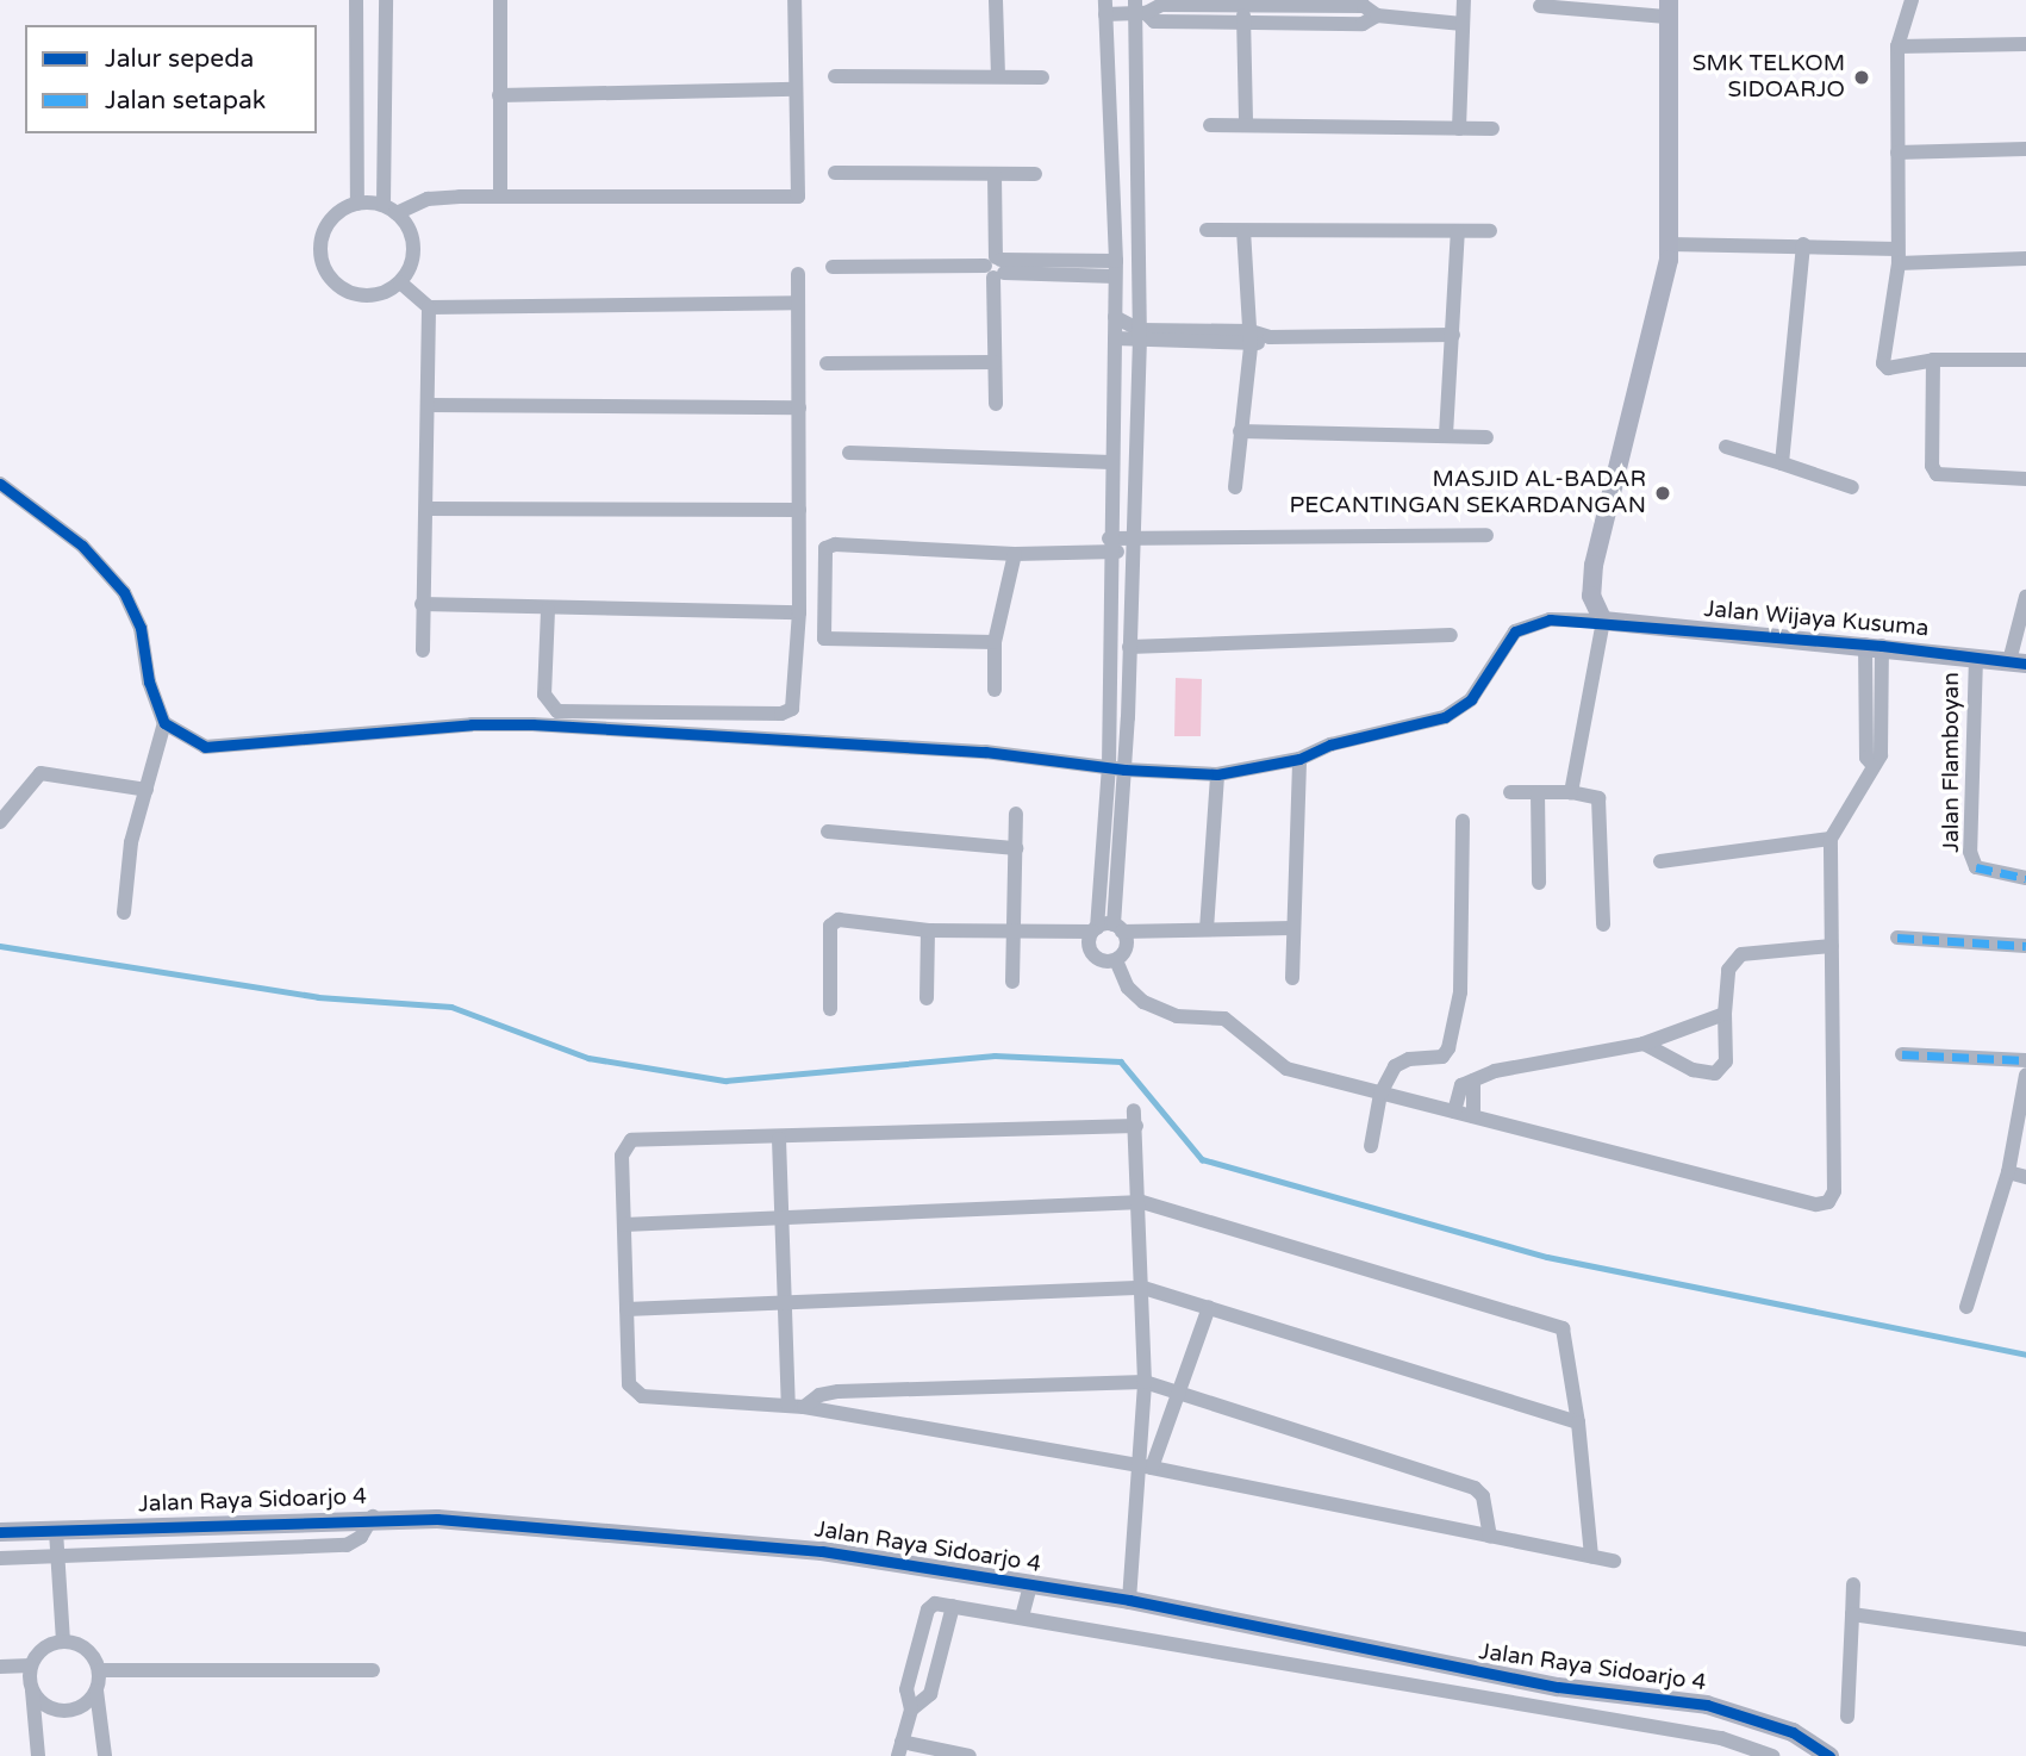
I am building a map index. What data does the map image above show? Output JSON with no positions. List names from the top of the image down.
{
  "streets": {
    "street": ["Jalan Wijaya Kusuma", "Jalan Flamboyan", "Jalan Raya Sidoarjo 4"]
  },
  "crossings": [
    ["Jalan Wijaya Kusuma", "Jalan Flamboyan"]
  ],
  "places": ["SMK TELKOM SIDOARJO", "MASJID AL-BADAR PECANTINGAN SEKARDANGAN"],
  "legend": ["Jalur sepeda", "Jalan setapak"]
}
